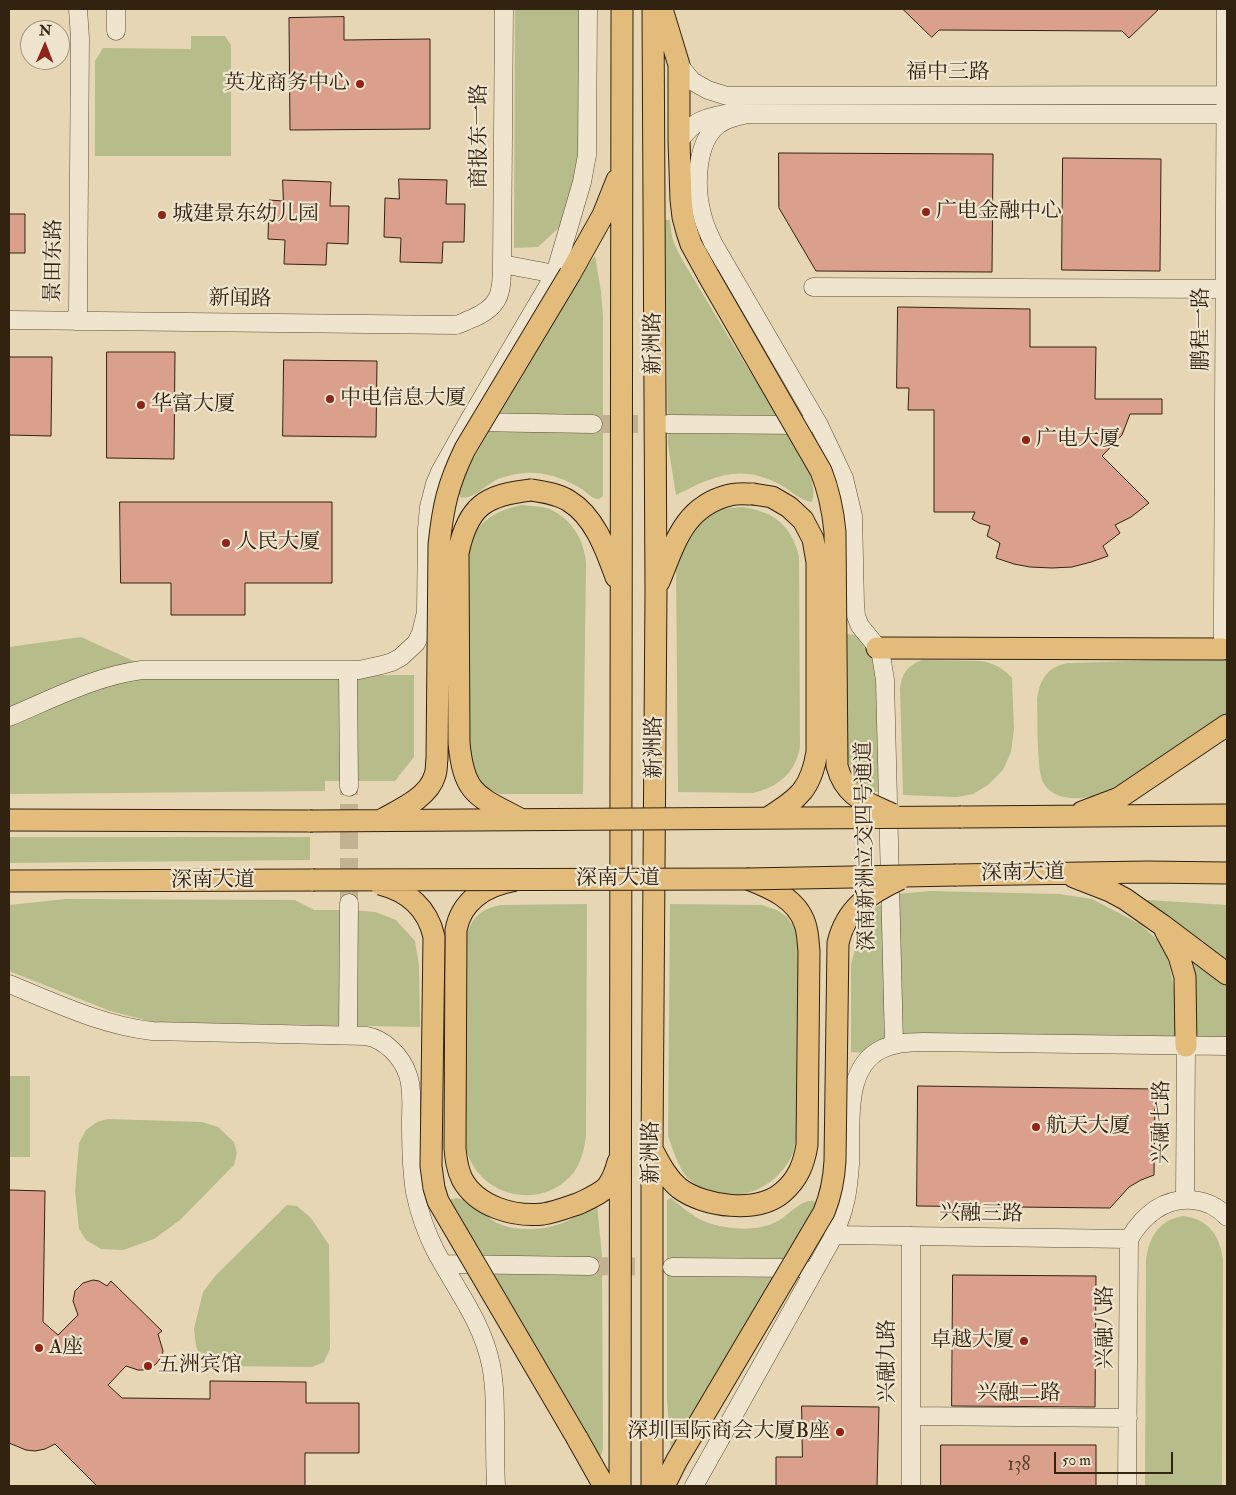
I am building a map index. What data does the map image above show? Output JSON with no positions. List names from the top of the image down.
{
  "streets": {
    "main road": ["新洲路", "深南大道"],
    "street": [
      "福中三路",
      "商报东一路",
      "景田东路",
      "新闻路",
      "鹏程一路",
      "深南新洲立交四号通道",
      "兴融七路",
      "兴融三路",
      "兴融八路",
      "兴融九路",
      "兴融二路"
    ]
  },
  "crossings": [
    ["福中三路", "鹏程一路"],
    ["商报东一路", "新闻路"],
    ["景田东路", "新闻路"],
    ["兴融三路", "兴融八路"],
    ["兴融三路", "兴融九路"],
    ["兴融八路", "兴融二路"],
    ["兴融九路", "兴融二路"]
  ],
  "places": [
    "英龙商务中心",
    "广电金融中心",
    "城建景东幼儿园",
    "中电信息大厦",
    "华富大厦",
    "广电大厦",
    "人民大厦",
    "航天大厦",
    "卓越大厦",
    "A座",
    "五洲宾馆",
    "深圳国际商会大厦B座"
  ],
  "house_numbers": ["138"],
  "scale_bar": "50 m",
  "north": "top"
}
